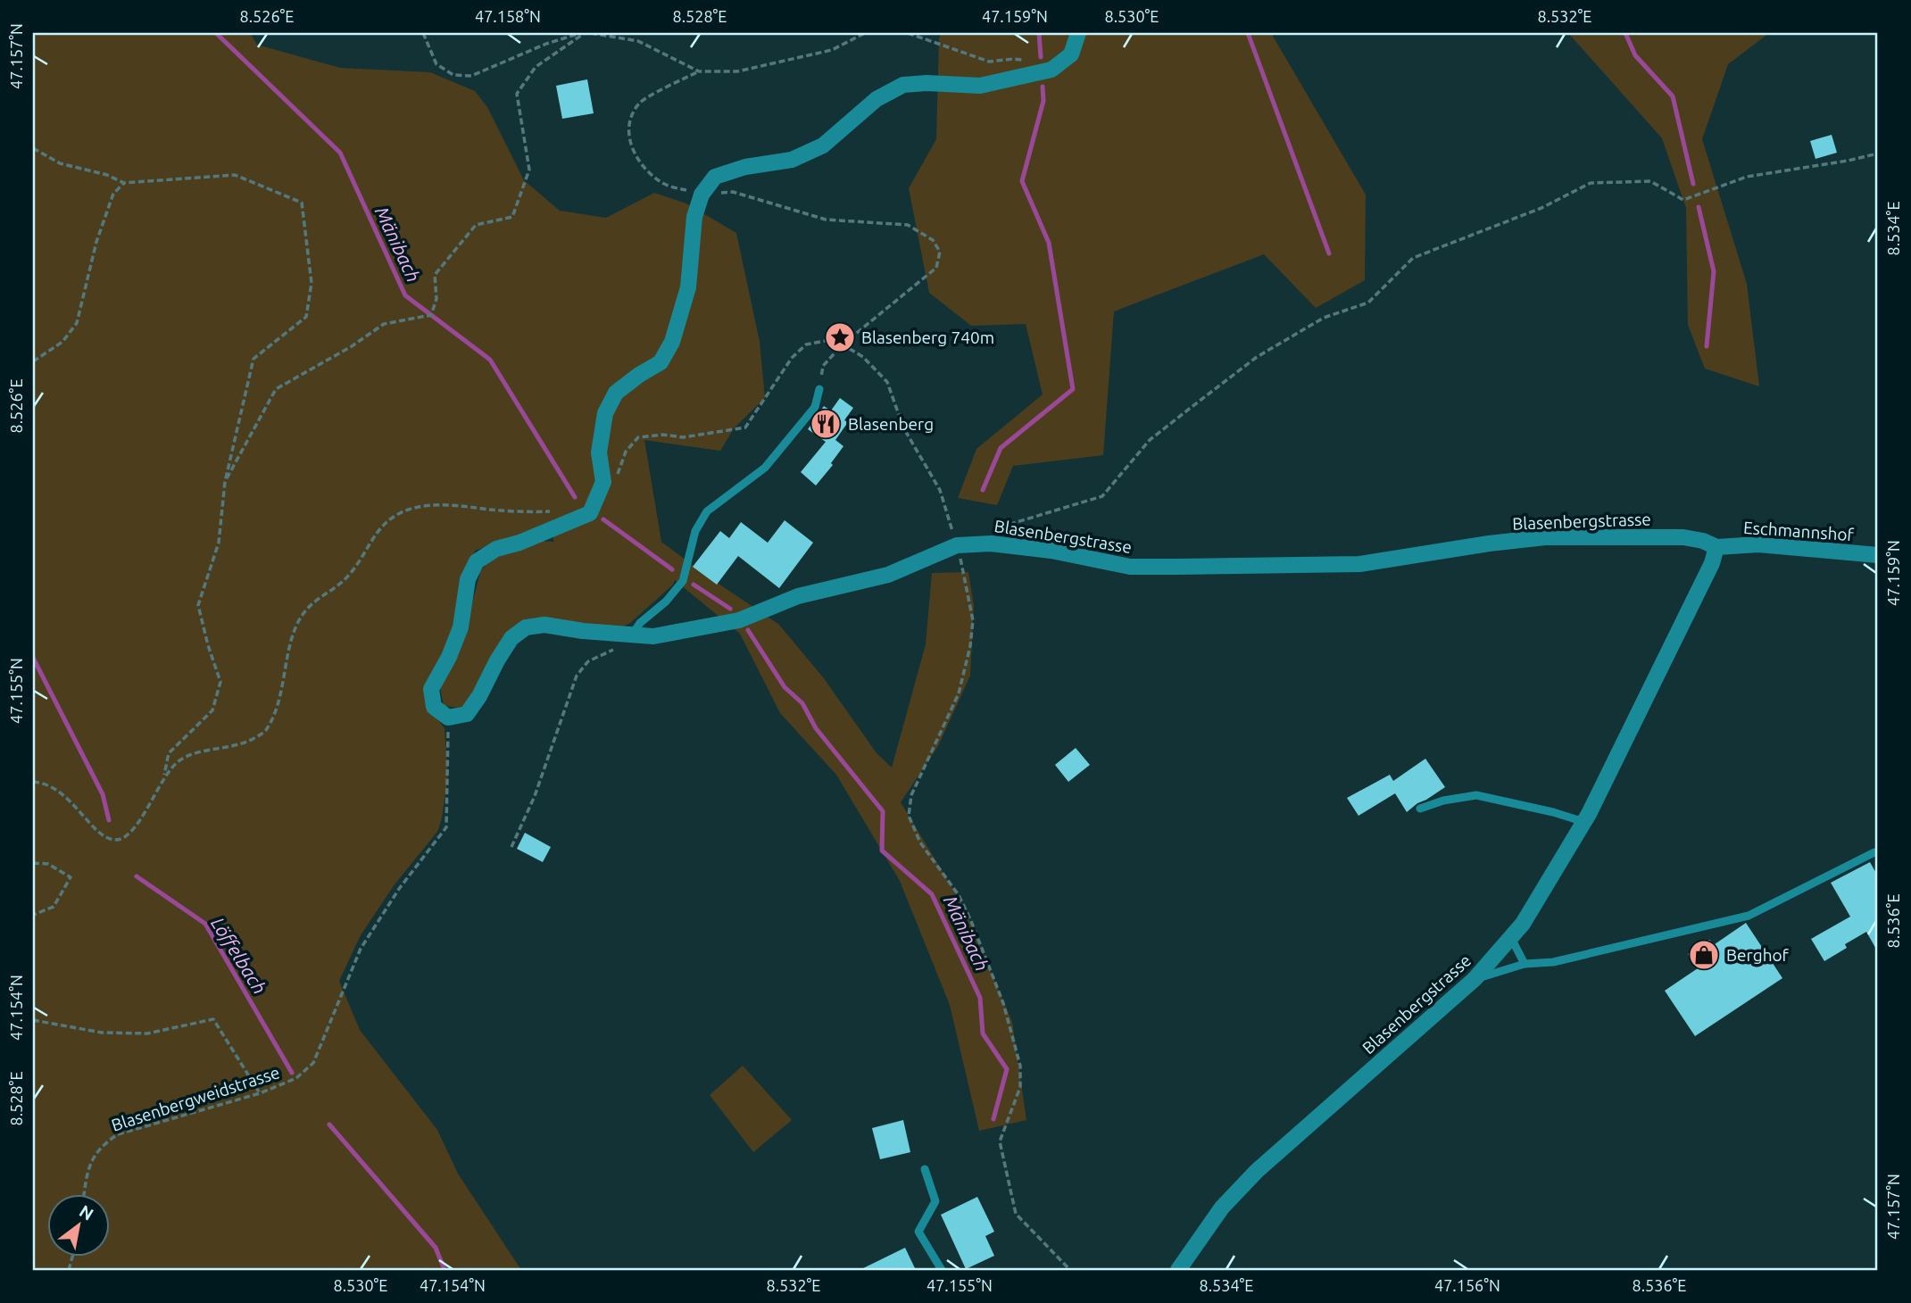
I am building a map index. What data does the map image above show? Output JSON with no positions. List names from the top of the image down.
{
  "streets": {
    "street": ["Blasenbergstrasse", "Eschmannshof"],
    "path": ["Blasenbergweidstrasse"]
  },
  "crossings": [
    ["Blasenbergstrasse", "Eschmannshof"],
    ["Blasenbergstrasse", "Blasenbergweidstrasse"]
  ],
  "water": ["Mänibach", "Löffelbach"],
  "places": {
    "place": ["Blasenberg 740m"],
    "restaurant": ["Blasenberg"],
    "shop": ["Berghof"]
  },
  "north": "top right",
  "coordinates": [
    "8.526°E",
    "47.158°N",
    "8.528°E",
    "47.159°N",
    "8.530°E",
    "8.532°E",
    "47.157°N",
    "8.534°E",
    "47.155°N",
    "8.536°E",
    "47.154°N",
    "47.156°N"
  ]
}
